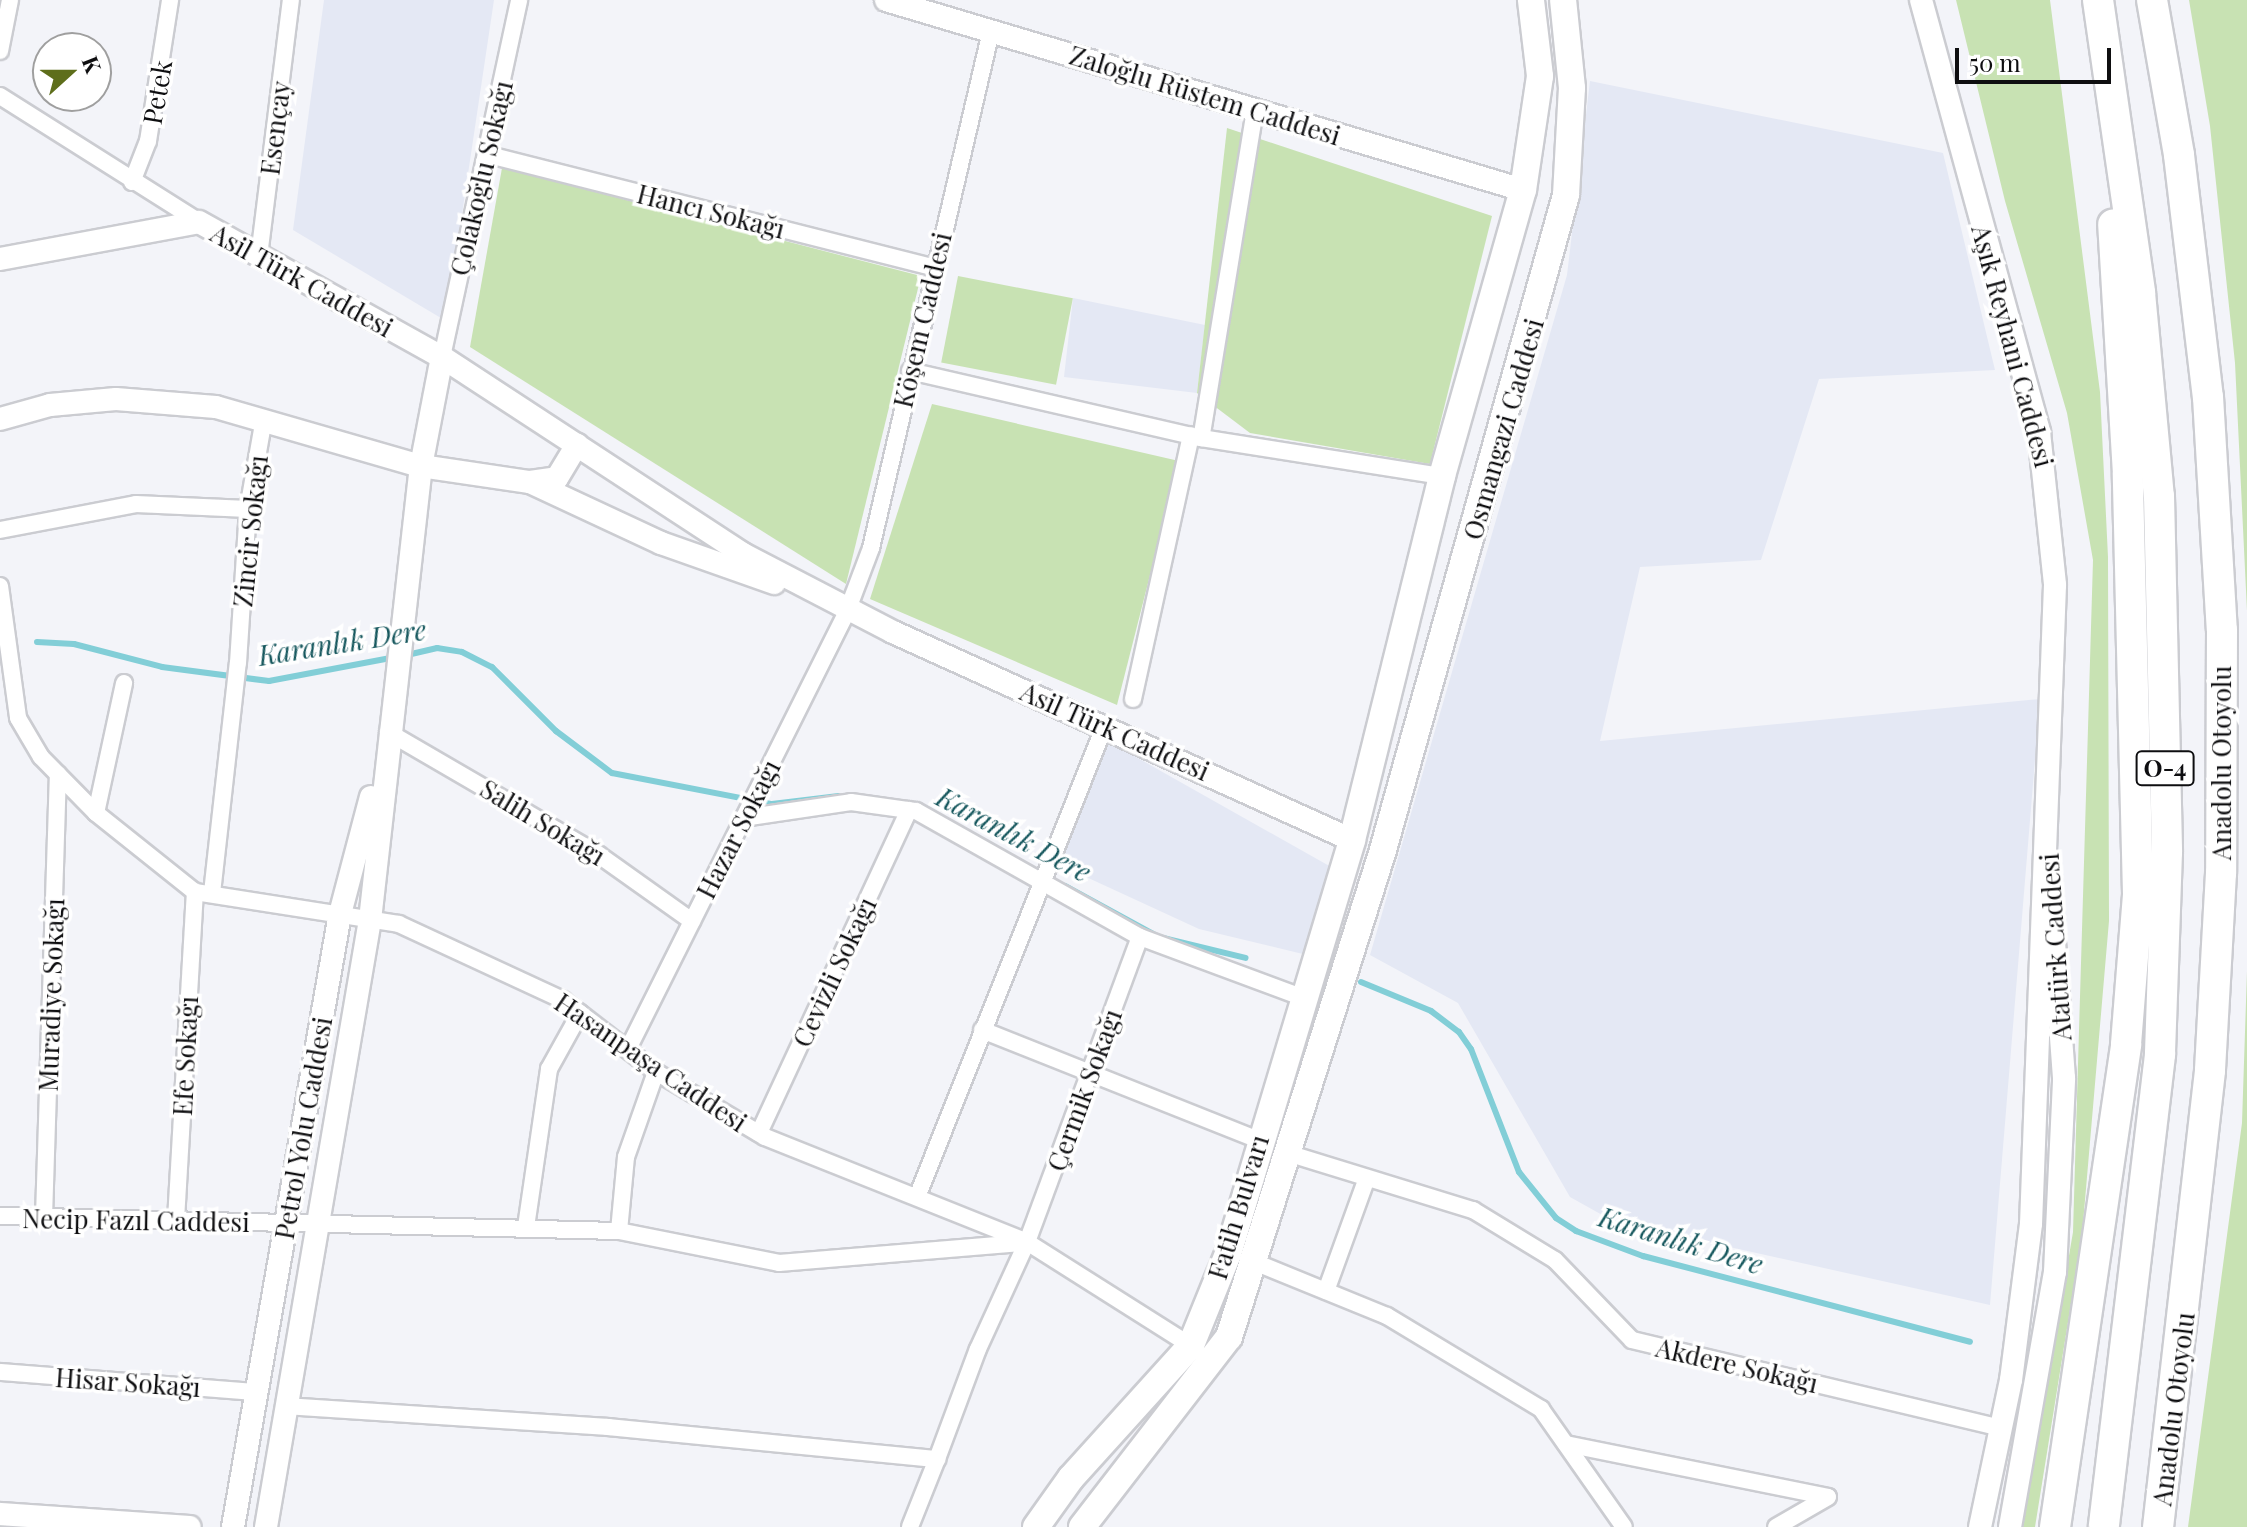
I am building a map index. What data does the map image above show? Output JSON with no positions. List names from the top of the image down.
{
  "streets": {
    "highway": ["Anadolu Otoyolu", "O-4"],
    "main road": [
      "Zaloğlu Rüstem Caddesi",
      "Asil Türk Caddesi",
      "Aşık Reyhani Caddesi",
      "Osmangazi Caddesi",
      "Atatürk Caddesi",
      "Petrol Yolu Caddesi",
      "Fatih Bulvarı"
    ],
    "street": [
      "Petek",
      "Esençay",
      "Çolakoğlu Sokağı",
      "Hancı Sokağı",
      "Köşem Caddesi",
      "Zincir Sokağı",
      "Salih Sokağı",
      "Hazar Sokağı",
      "Cevizli Sokağı",
      "Muradiye Sokağı",
      "Efe Sokağı",
      "Hasanpaşa Caddesi",
      "Çermik Sokağı",
      "Necip Fazıl Caddesi",
      "Akdere Sokağı",
      "Hisar Sokağı"
    ]
  },
  "crossings": [
    ["Zaloğlu Rüstem Caddesi", "Köşem Caddesi"],
    ["Zaloğlu Rüstem Caddesi", "Osmangazi Caddesi"],
    ["Esençay", "Asil Türk Caddesi"],
    ["Çolakoğlu Sokağı", "Hancı Sokağı"],
    ["Çolakoğlu Sokağı", "Asil Türk Caddesi"],
    ["Çolakoğlu Sokağı", "Petrol Yolu Caddesi"],
    ["Hancı Sokağı", "Köşem Caddesi"],
    ["Asil Türk Caddesi", "Köşem Caddesi"],
    ["Asil Türk Caddesi", "Osmangazi Caddesi"],
    ["Asil Türk Caddesi", "Zincir Sokağı"],
    ["Asil Türk Caddesi", "Hazar Sokağı"],
    ["Asil Türk Caddesi", "Petrol Yolu Caddesi"],
    ["Asil Türk Caddesi", "Fatih Bulvarı"],
    ["Köşem Caddesi", "Hazar Sokağı"],
    ["Aşık Reyhani Caddesi", "Atatürk Caddesi"],
    ["Osmangazi Caddesi", "Fatih Bulvarı"],
    ["Zincir Sokağı", "Efe Sokağı"],
    ["Salih Sokağı", "Hazar Sokağı"],
    ["Salih Sokağı", "Petrol Yolu Caddesi"],
    ["Hazar Sokağı", "Hasanpaşa Caddesi"],
    ["Atatürk Caddesi", "Akdere Sokağı"],
    ["Cevizli Sokağı", "Hasanpaşa Caddesi"],
    ["Muradiye Sokağı", "Necip Fazıl Caddesi"],
    ["Efe Sokağı", "Hasanpaşa Caddesi"],
    ["Efe Sokağı", "Necip Fazıl Caddesi"],
    ["Hasanpaşa Caddesi", "Çermik Sokağı"],
    ["Hasanpaşa Caddesi", "Petrol Yolu Caddesi"],
    ["Hasanpaşa Caddesi", "Fatih Bulvarı"],
    ["Hasanpaşa Caddesi", "Necip Fazıl Caddesi"],
    ["Çermik Sokağı", "Necip Fazıl Caddesi"],
    ["Petrol Yolu Caddesi", "Necip Fazıl Caddesi"],
    ["Petrol Yolu Caddesi", "Hisar Sokağı"],
    ["Fatih Bulvarı", "Akdere Sokağı"]
  ],
  "water": ["Karanlık Dere"],
  "scale_bar": "50 m",
  "north": "right"
}
